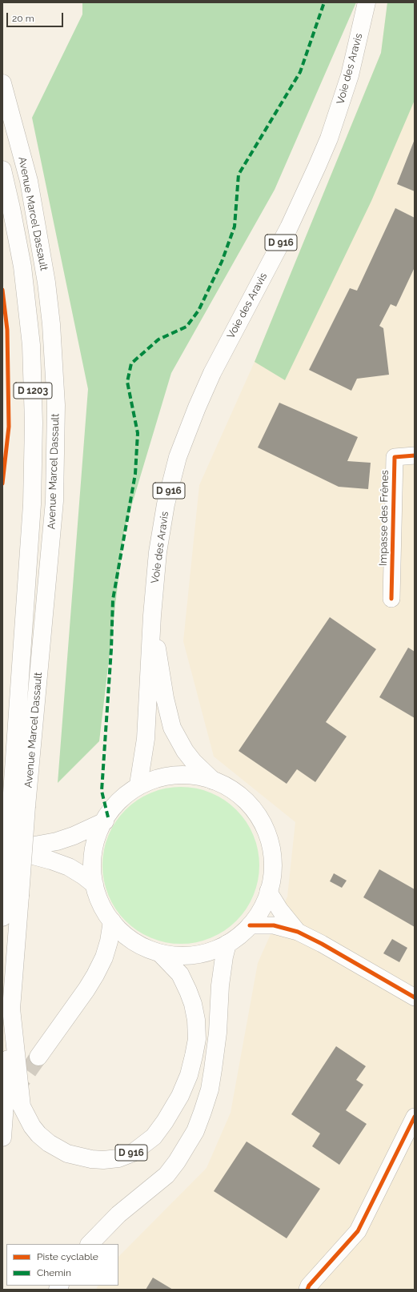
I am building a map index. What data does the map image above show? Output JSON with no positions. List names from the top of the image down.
{
  "streets": {
    "main road": [
      "Voie des Aravis",
      "Avenue Marcel Dassault",
      "D 916",
      "D 1203"
    ],
    "street": ["Impasse des Frênes"]
  },
  "crossings": [
    ["Voie des Aravis", "D 916"],
    ["Avenue Marcel Dassault", "D 1203"],
    ["D 916", "D 1203"]
  ],
  "legend": ["Piste cyclable", "Chemin"],
  "scale_bar": "20 m"
}
